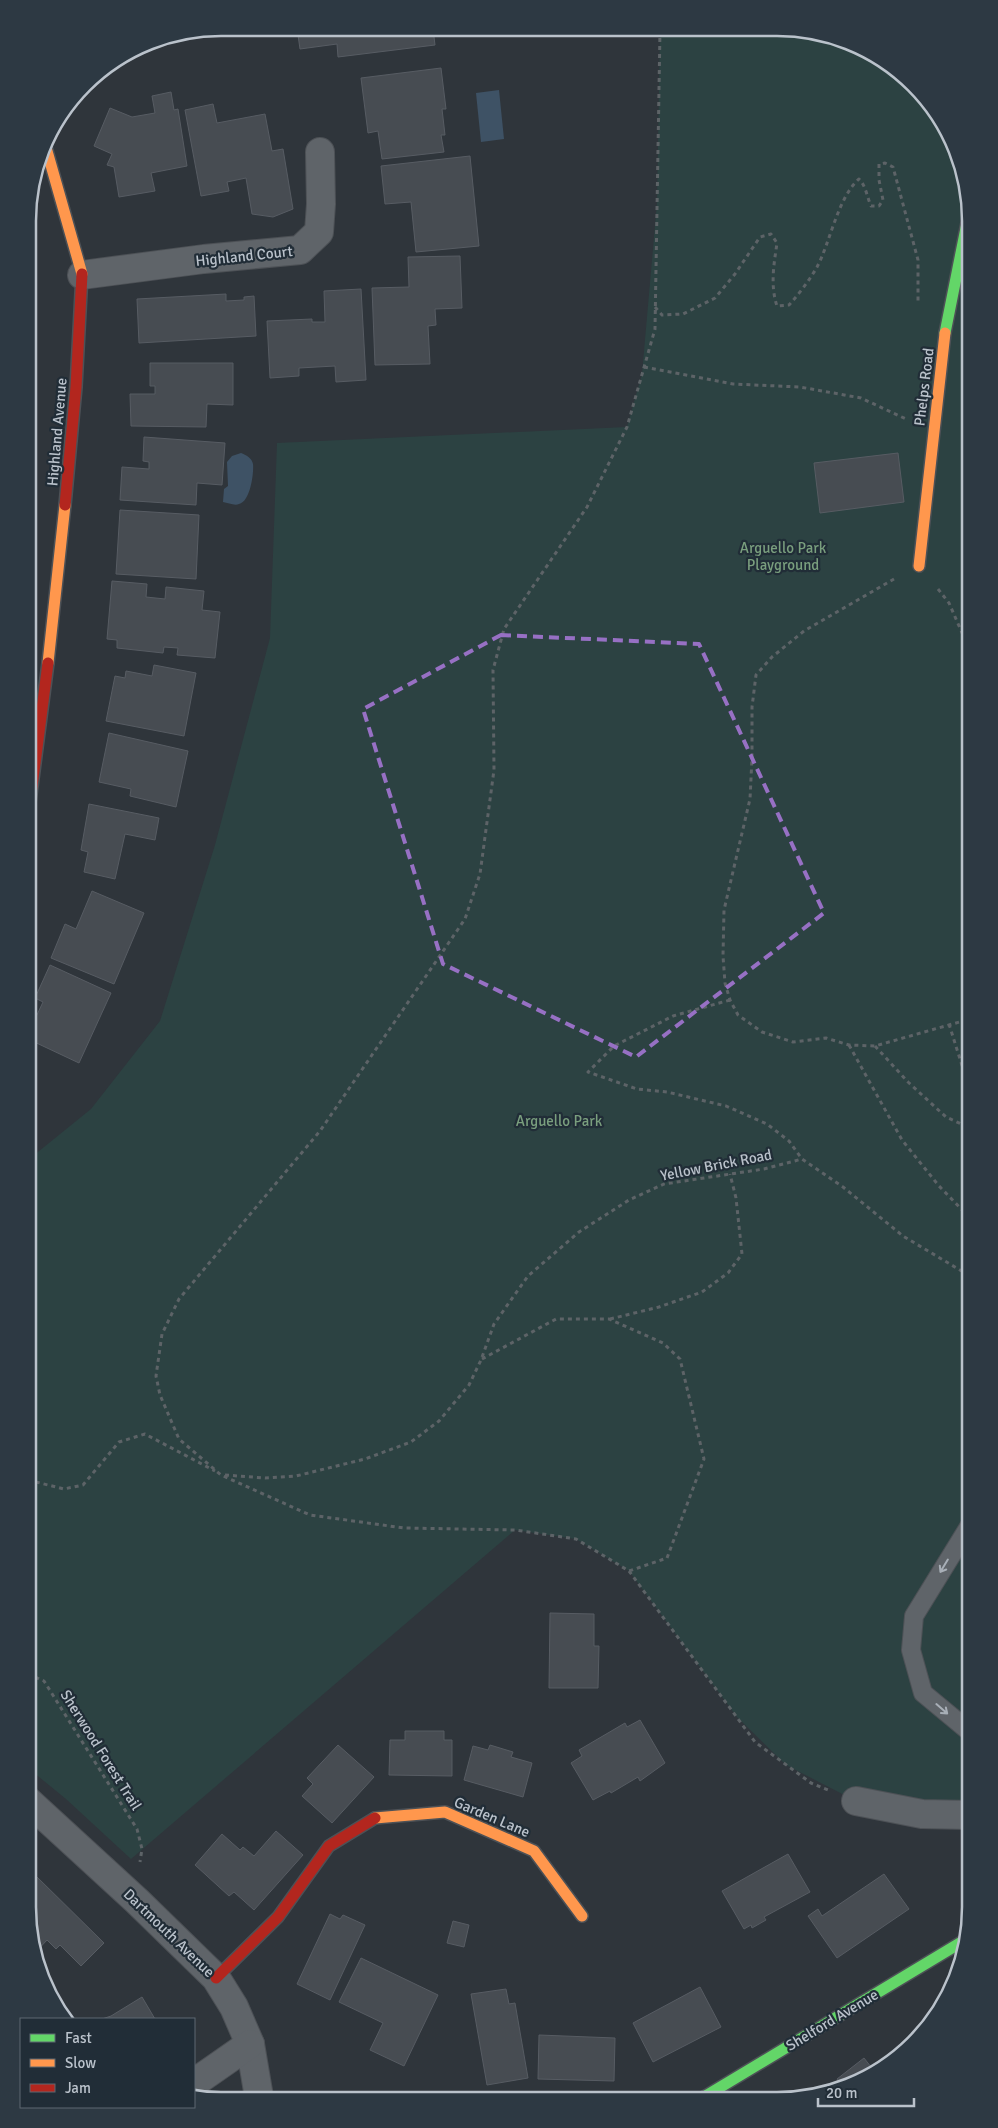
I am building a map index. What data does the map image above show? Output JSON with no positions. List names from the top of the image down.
{
  "streets": {
    "street": [
      "Highland Court",
      "Phelps Road",
      "Highland Avenue",
      "Garden Lane",
      "Dartmouth Avenue",
      "Shelford Avenue"
    ],
    "path": ["Yellow Brick Road", "Sherwood Forest Trail"]
  },
  "crossings": [
    ["Highland Court", "Highland Avenue"],
    ["Garden Lane", "Dartmouth Avenue"]
  ],
  "parks": ["Arguello Park Playground", "Arguello Park"],
  "legend": ["Fast", "Slow", "Jam"],
  "scale_bar": "20 m"
}
